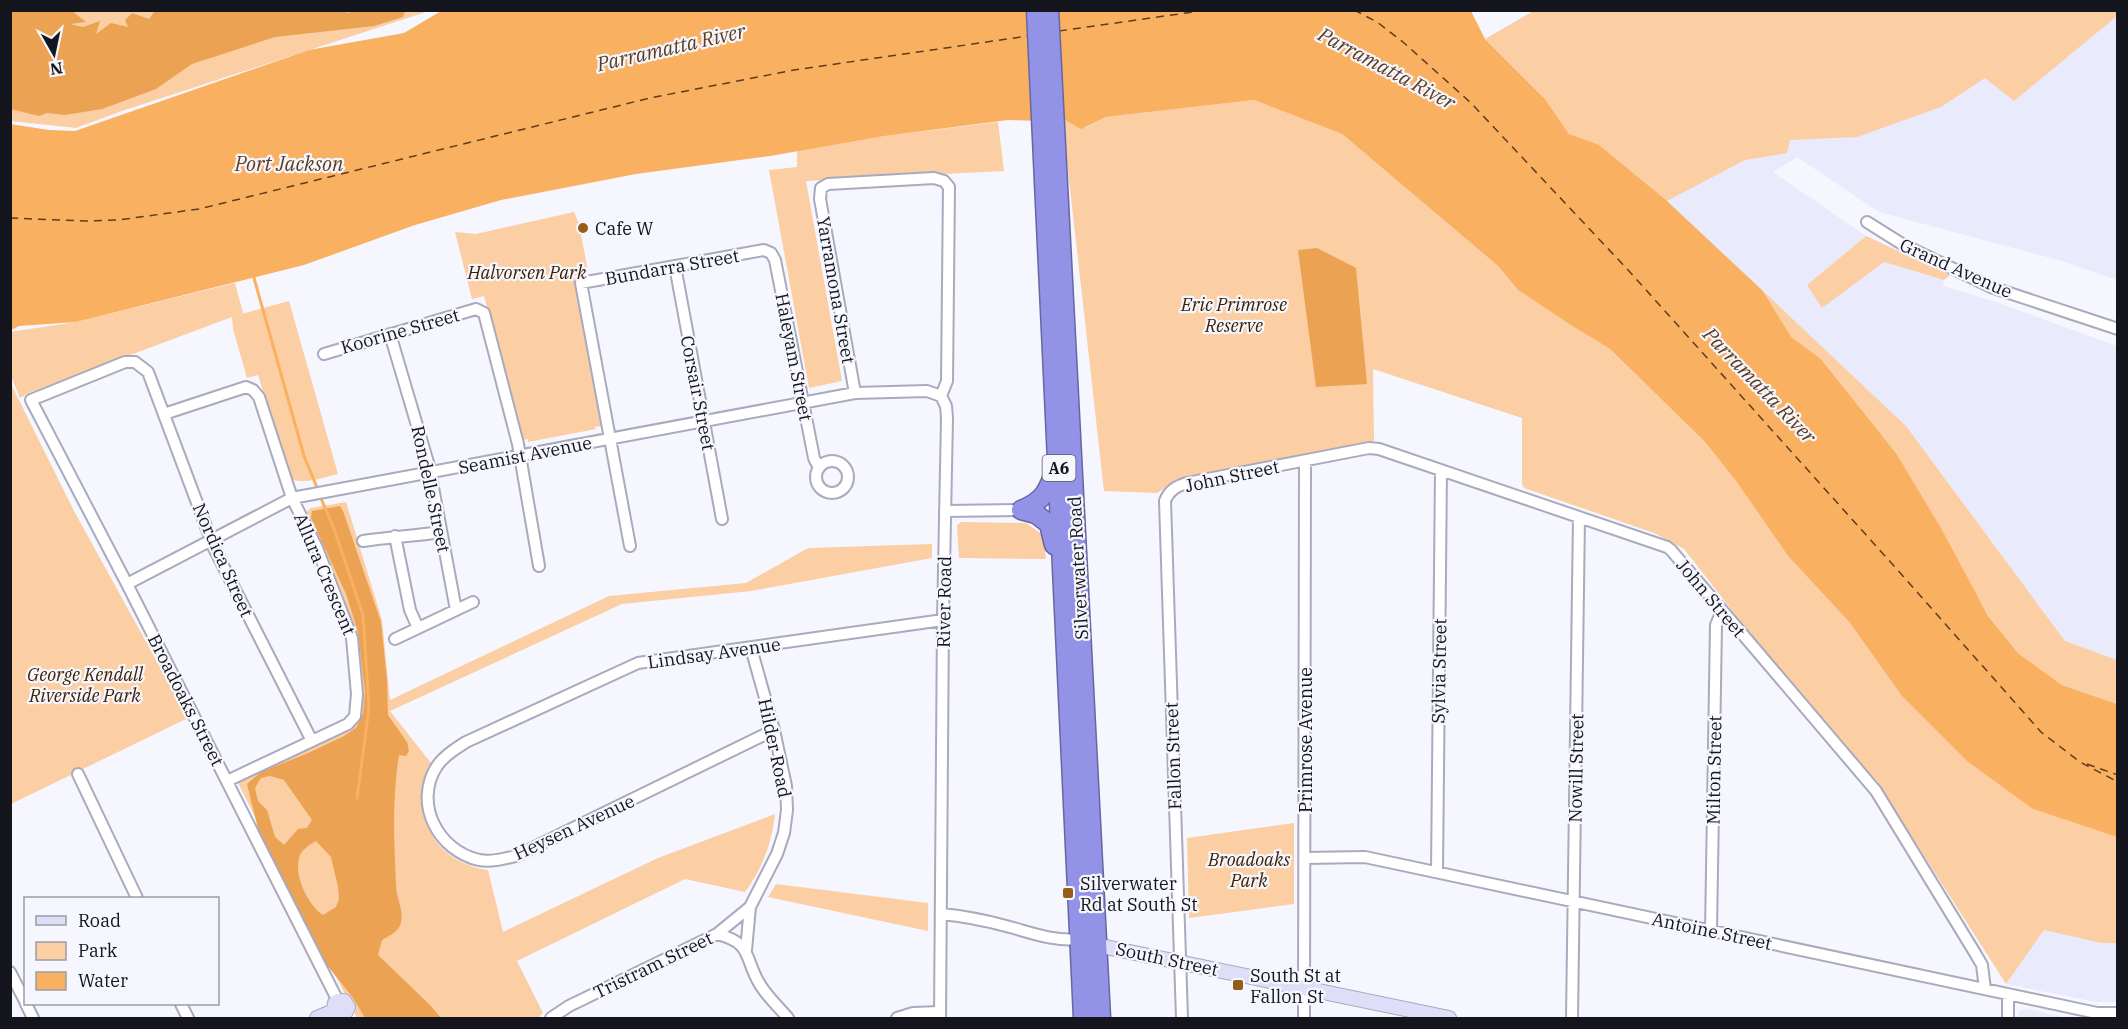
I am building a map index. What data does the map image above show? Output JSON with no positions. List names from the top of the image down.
{
  "streets": {
    "highway": ["A6", "Silverwater Road"],
    "street": [
      "Bundarra Street",
      "Grand Avenue",
      "Yarramona Street",
      "Koorine Street",
      "Haleyam Street",
      "Corsair Street",
      "Seamist Avenue",
      "John Street",
      "Rondelle Street",
      "Nordica Street",
      "Allura Crescent",
      "River Road",
      "Lindsay Avenue",
      "Sylvia Street",
      "Broadoaks Street",
      "Primrose Avenue",
      "Hilder Road",
      "Fallon Street",
      "Nowill Street",
      "Milton Street",
      "Heysen Avenue",
      "Antoine Street",
      "South Street",
      "Tristram Street"
    ]
  },
  "crossings": [
    ["Bundarra Street", "Haleyam Street"],
    ["Bundarra Street", "Corsair Street"],
    ["Bundarra Street", "Seamist Avenue"],
    ["Yarramona Street", "Seamist Avenue"],
    ["Yarramona Street", "River Road"],
    ["Koorine Street", "Seamist Avenue"],
    ["Koorine Street", "Rondelle Street"],
    ["Haleyam Street", "Seamist Avenue"],
    ["Corsair Street", "Seamist Avenue"],
    ["Seamist Avenue", "Rondelle Street"],
    ["Seamist Avenue", "Nordica Street"],
    ["Seamist Avenue", "Allura Crescent"],
    ["Seamist Avenue", "River Road"],
    ["Seamist Avenue", "Broadoaks Street"],
    ["John Street", "Sylvia Street"],
    ["John Street", "Primrose Avenue"],
    ["John Street", "Fallon Street"],
    ["John Street", "Nowill Street"],
    ["John Street", "Milton Street"],
    ["John Street", "Antoine Street"],
    ["Nordica Street", "Allura Crescent"],
    ["Nordica Street", "Broadoaks Street"],
    ["Silverwater Road", "South Street"],
    ["Allura Crescent", "Broadoaks Street"],
    ["River Road", "Lindsay Avenue"],
    ["River Road", "South Street"],
    ["Lindsay Avenue", "Hilder Road"],
    ["Lindsay Avenue", "Heysen Avenue"],
    ["Sylvia Street", "Antoine Street"],
    ["Primrose Avenue", "Antoine Street"],
    ["Primrose Avenue", "South Street"],
    ["Hilder Road", "Heysen Avenue"],
    ["Hilder Road", "Tristram Street"],
    ["Fallon Street", "South Street"],
    ["Nowill Street", "Antoine Street"],
    ["Milton Street", "Antoine Street"]
  ],
  "water": ["Parramatta River", "Port Jackson"],
  "parks": [
    "Halvorsen Park",
    "Eric Primrose Reserve",
    "George Kendall Riverside Park",
    "Broadoaks Park"
  ],
  "places": {
    "other": ["Cafe W"],
    "transit": ["Silverwater Rd at South St", "South St at Fallon St"]
  },
  "legend": ["Road", "Park", "Water"],
  "north": "bottom"
}
